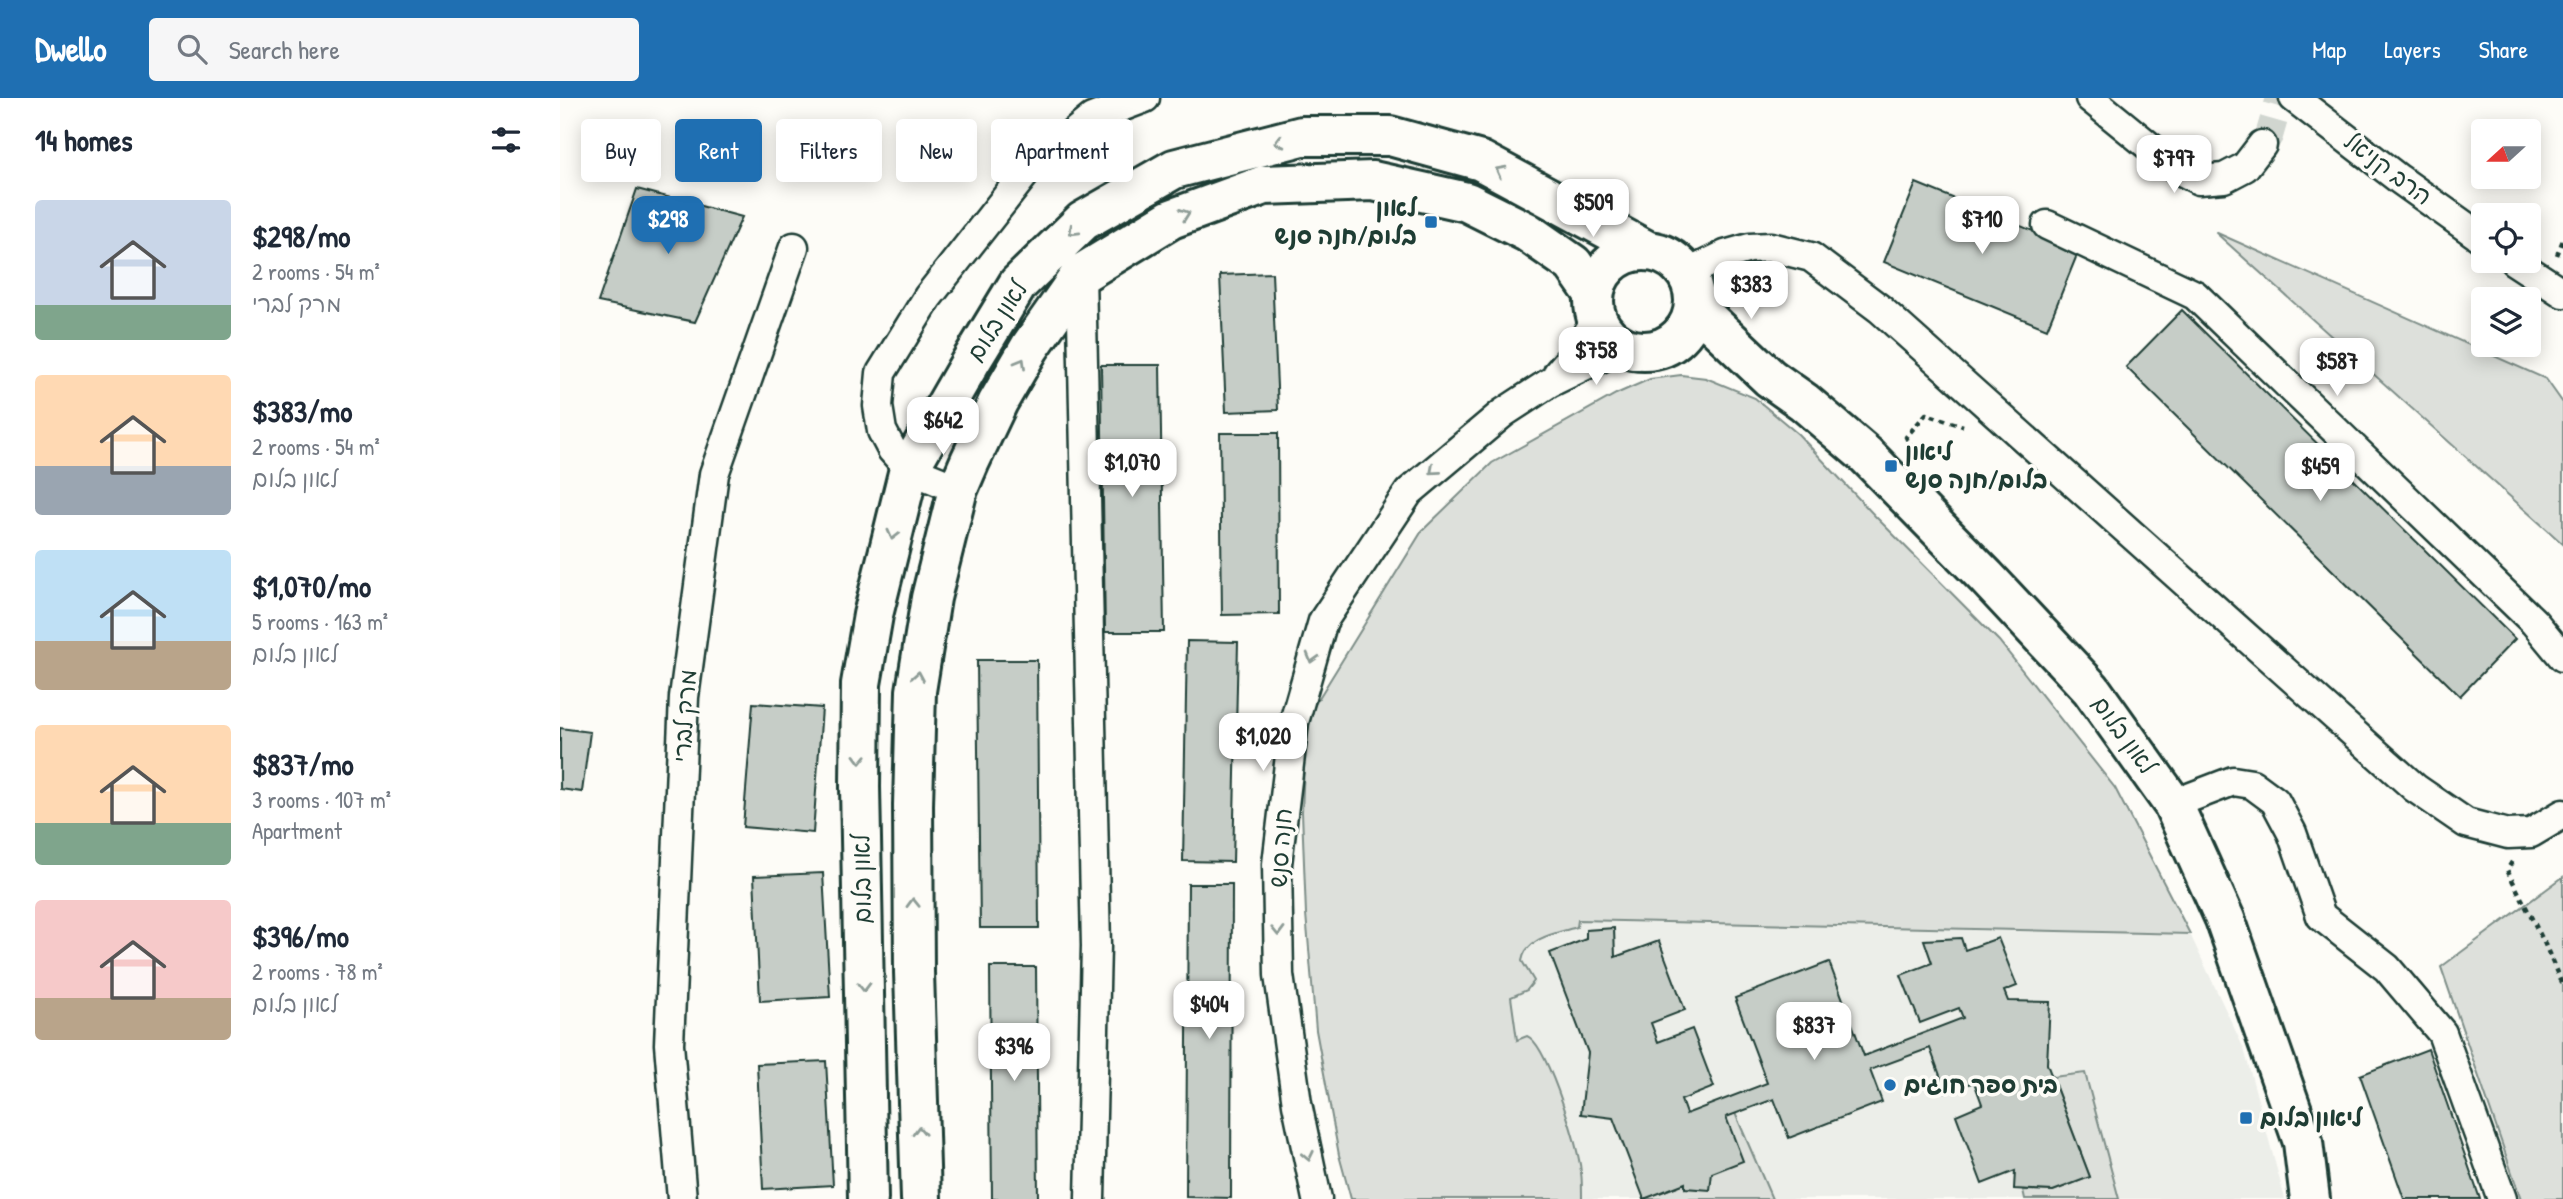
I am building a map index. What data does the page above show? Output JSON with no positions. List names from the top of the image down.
{
  "streets": {
    "street": [
      "הרב קניאל",
      "לאון בלום",
      "מרק לברי",
      "חנה סנש"
    ]
  },
  "crossings": [
    ["לאון בלום", "חנה סנש"]
  ],
  "places": {
    "transit": ["לאון בלום/חנה סנש", "ליאון בלום/חנה סנש", "ליאון בלום"],
    "other": ["בית ספר חוגים"]
  },
  "north": "left",
  "page": {
    "header": "Dwello",
    "search": "Search here",
    "nav": ["Map", "Layers", "Share"],
    "heading": "14 homes",
    "chip": [
      "Buy",
      "Rent",
      "Filters",
      "New",
      "Apartment"
    ],
    "price": [
      "$797",
      "$509",
      "$298",
      "$710",
      "$383",
      "$758",
      "$587",
      "$642",
      "$1,070",
      "$459",
      "$1,020",
      "$404",
      "$837",
      "$396"
    ],
    "list": [
      {
        "name": "$298/mo",
        "note": "2 rooms · 54 m² · מרק לברי"
      },
      {
        "name": "$383/mo",
        "note": "2 rooms · 54 m² · לאון בלום"
      },
      {
        "name": "$1,070/mo",
        "note": "5 rooms · 163 m² · לאון בלום"
      },
      {
        "name": "$837/mo",
        "note": "3 rooms · 107 m² · Apartment"
      },
      {
        "name": "$396/mo",
        "note": "2 rooms · 78 m² · לאון בלום"
      }
    ]
  }
}
